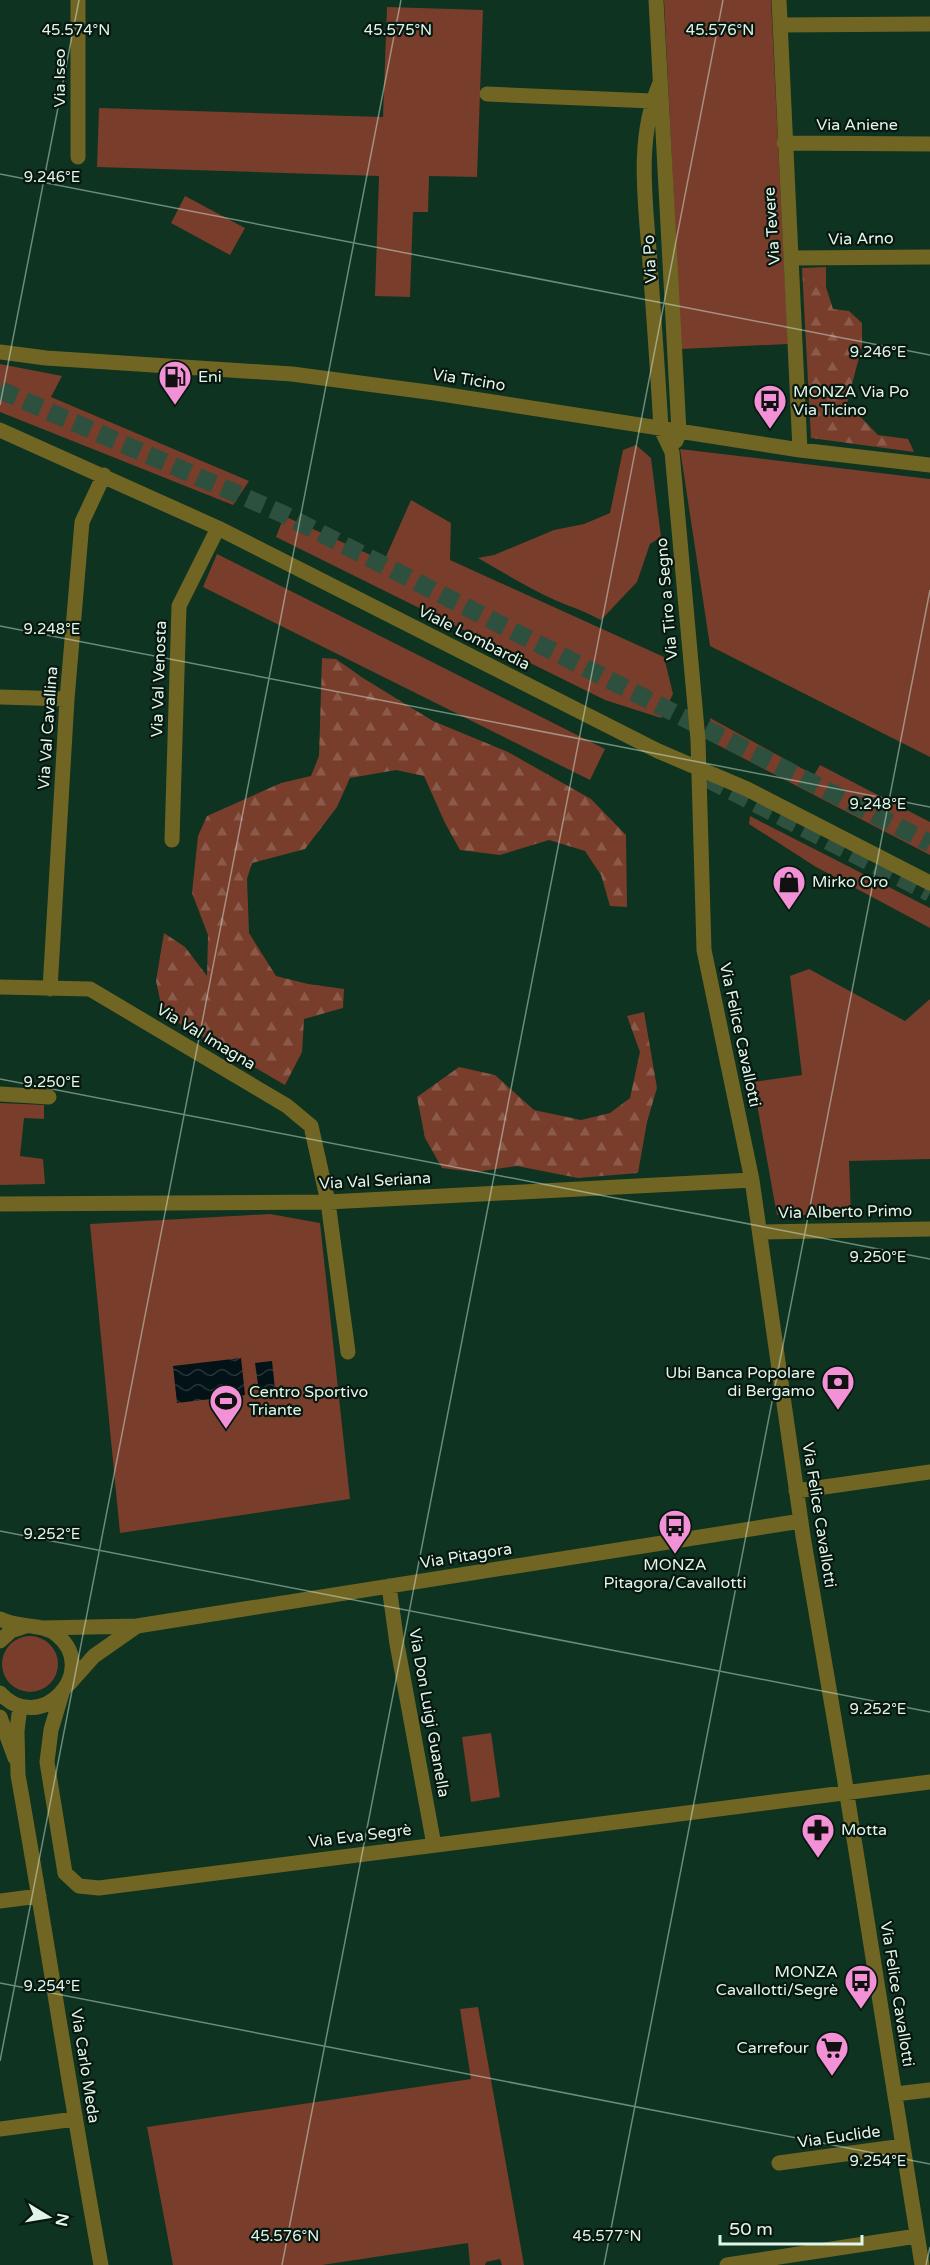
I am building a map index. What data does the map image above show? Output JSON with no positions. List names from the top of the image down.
{
  "streets": {
    "street": [
      "Via Iseo",
      "Via Aniene",
      "Via Tevere",
      "Via Arno",
      "Via Po",
      "Via Ticino",
      "Via Tiro a Segno",
      "Viale Lombardia",
      "Via Val Venosta",
      "Via Val Cavallina",
      "Via Felice Cavallotti",
      "Via Val Imagna",
      "Via Val Seriana",
      "Via Alberto Primo",
      "Via Pitagora",
      "Via Don Luigi Guanella",
      "Via Eva Segrè",
      "Via Carlo Meda",
      "Via Euclide"
    ]
  },
  "crossings": [
    ["Via Aniene", "Via Tevere"],
    ["Via Tevere", "Via Arno"],
    ["Via Tevere", "Via Ticino"],
    ["Via Po", "Via Ticino"],
    ["Via Po", "Via Tiro a Segno"],
    ["Via Ticino", "Via Tiro a Segno"],
    ["Via Tiro a Segno", "Viale Lombardia"],
    ["Via Tiro a Segno", "Via Felice Cavallotti"],
    ["Viale Lombardia", "Via Val Venosta"],
    ["Viale Lombardia", "Via Val Cavallina"],
    ["Viale Lombardia", "Via Felice Cavallotti"],
    ["Via Val Cavallina", "Via Val Imagna"],
    ["Via Felice Cavallotti", "Via Val Seriana"],
    ["Via Felice Cavallotti", "Via Alberto Primo"],
    ["Via Felice Cavallotti", "Via Pitagora"],
    ["Via Felice Cavallotti", "Via Eva Segrè"],
    ["Via Felice Cavallotti", "Via Euclide"],
    ["Via Val Imagna", "Via Val Seriana"],
    ["Via Pitagora", "Via Don Luigi Guanella"],
    ["Via Pitagora", "Via Eva Segrè"],
    ["Via Don Luigi Guanella", "Via Eva Segrè"]
  ],
  "places": {
    "fuel station": ["Eni"],
    "bus stop": ["MONZA Via Po Via Ticino", "MONZA Pitagora/Cavallotti", "MONZA Cavallotti/Segrè"],
    "shop": ["Mirko Oro"],
    "bank": ["Ubi Banca Popolare di Bergamo"],
    "sports": ["Centro Sportivo Triante"],
    "pharmacy": ["Motta"],
    "supermarket": ["Carrefour"]
  },
  "scale_bar": "50 m",
  "north": "right",
  "coordinates": [
    "45.575°N",
    "45.576°N",
    "45.574°N",
    "9.246°E",
    "9.248°E",
    "9.250°E",
    "9.252°E",
    "9.254°E",
    "45.577°N"
  ]
}
